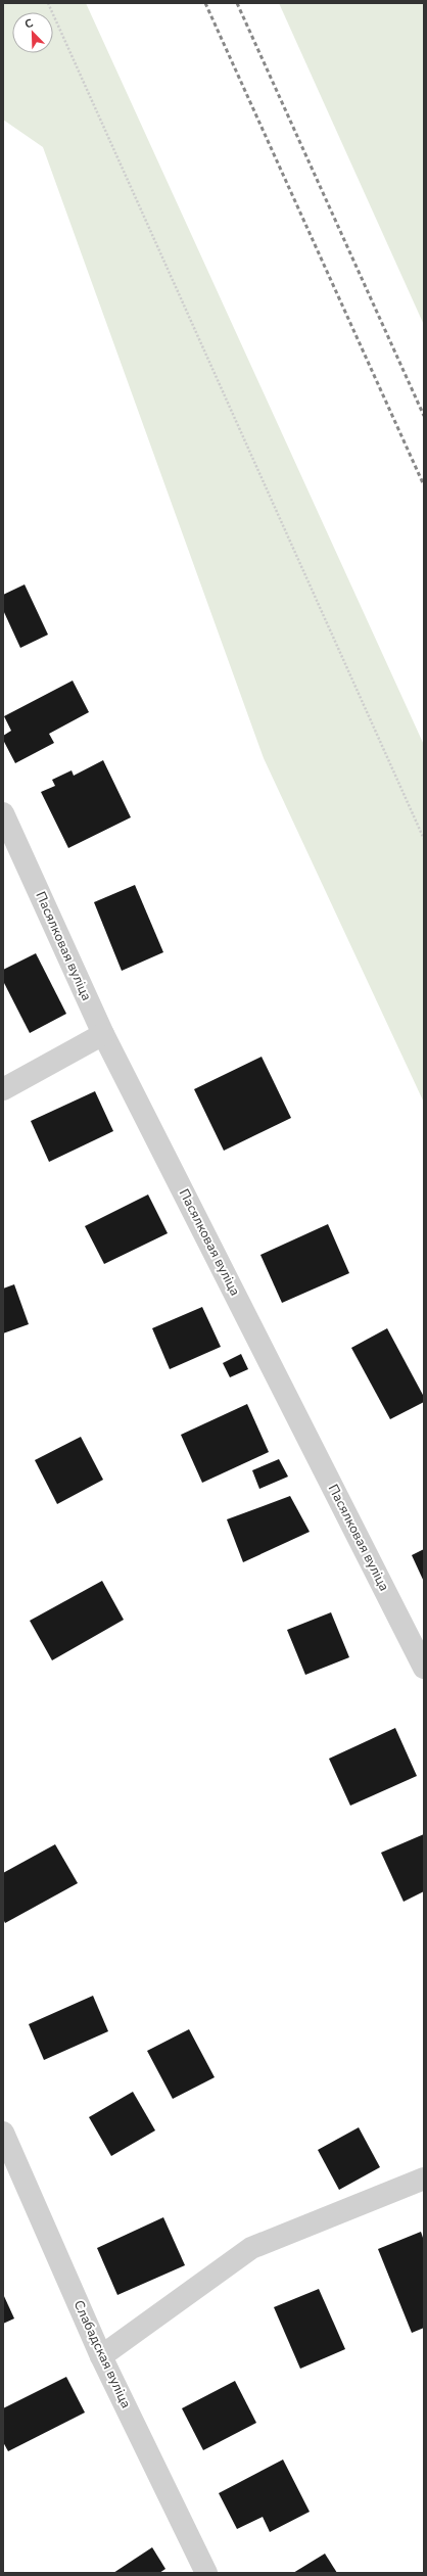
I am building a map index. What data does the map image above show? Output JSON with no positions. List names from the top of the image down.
{
  "streets": {
    "street": ["Пасялковая вуліца", "Слабадская вуліца"]
  },
  "north": "top left"
}
